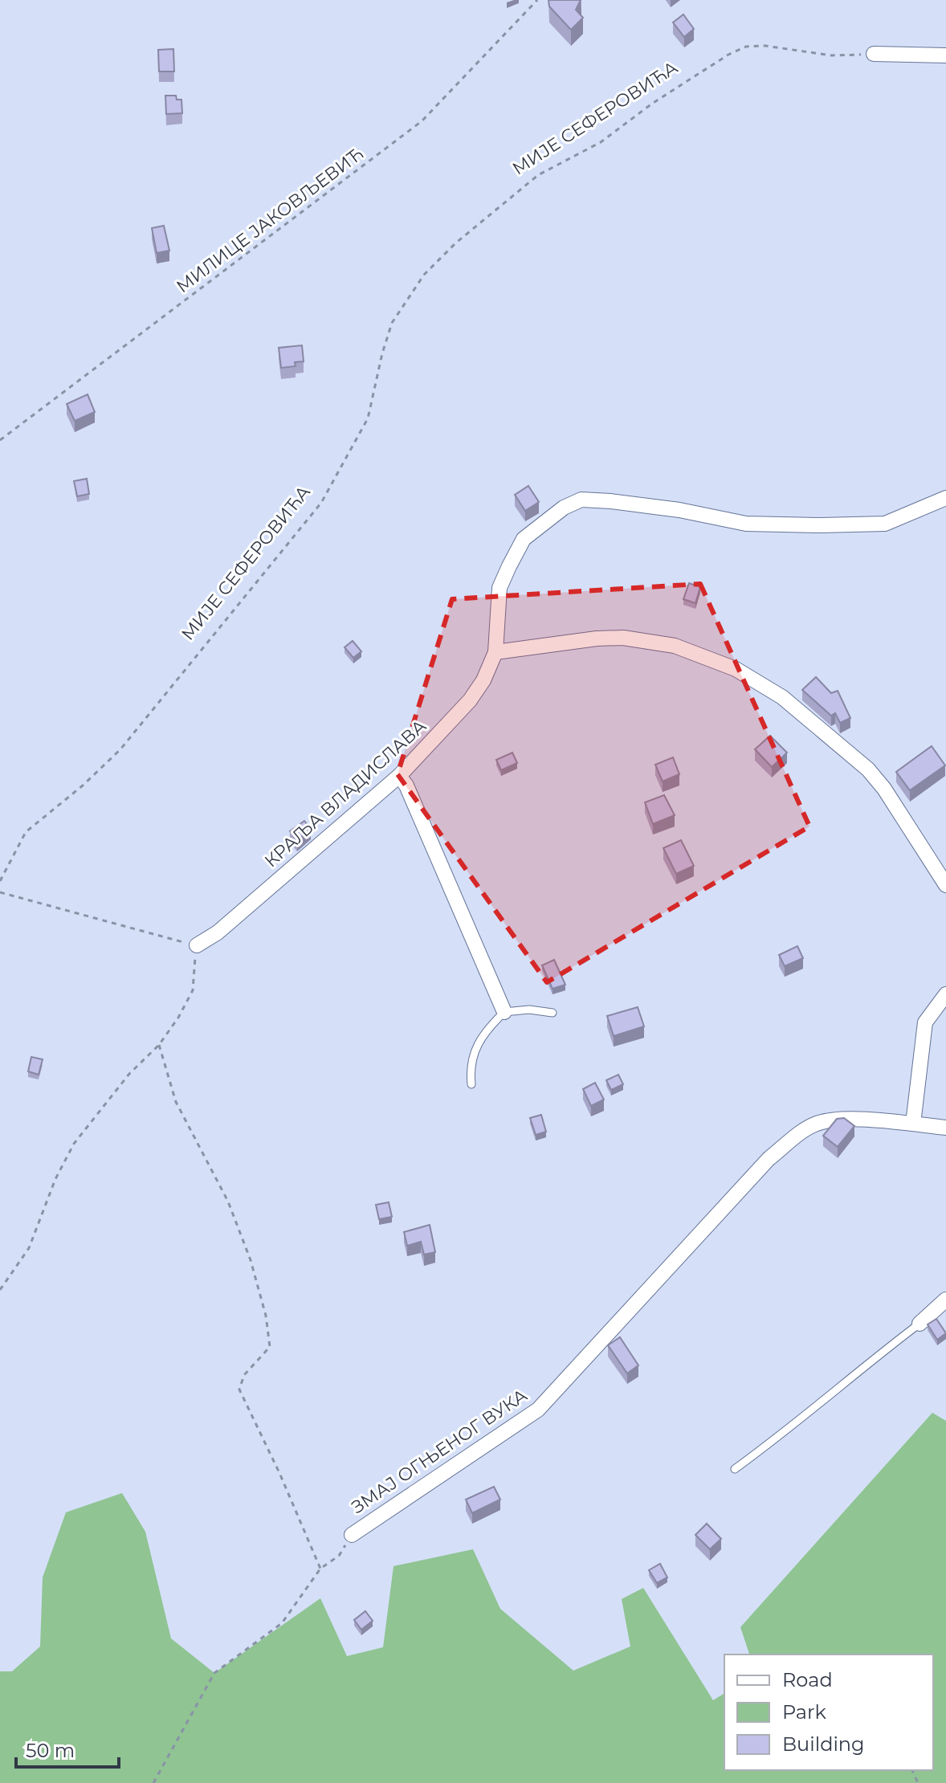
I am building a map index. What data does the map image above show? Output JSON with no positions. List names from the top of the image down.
{
  "streets": {
    "street": ["КРАЉА ВЛАДИСЛАВА", "ЗМАЈ ОГЊЕНОГ ВУКА"],
    "path": ["МИЈЕ СЕФЕРОВИЋА", "МИЛИЦЕ ЈАКОВЉЕВИЋ"]
  },
  "legend": ["Road", "Park", "Building"],
  "scale_bar": "50 m"
}
